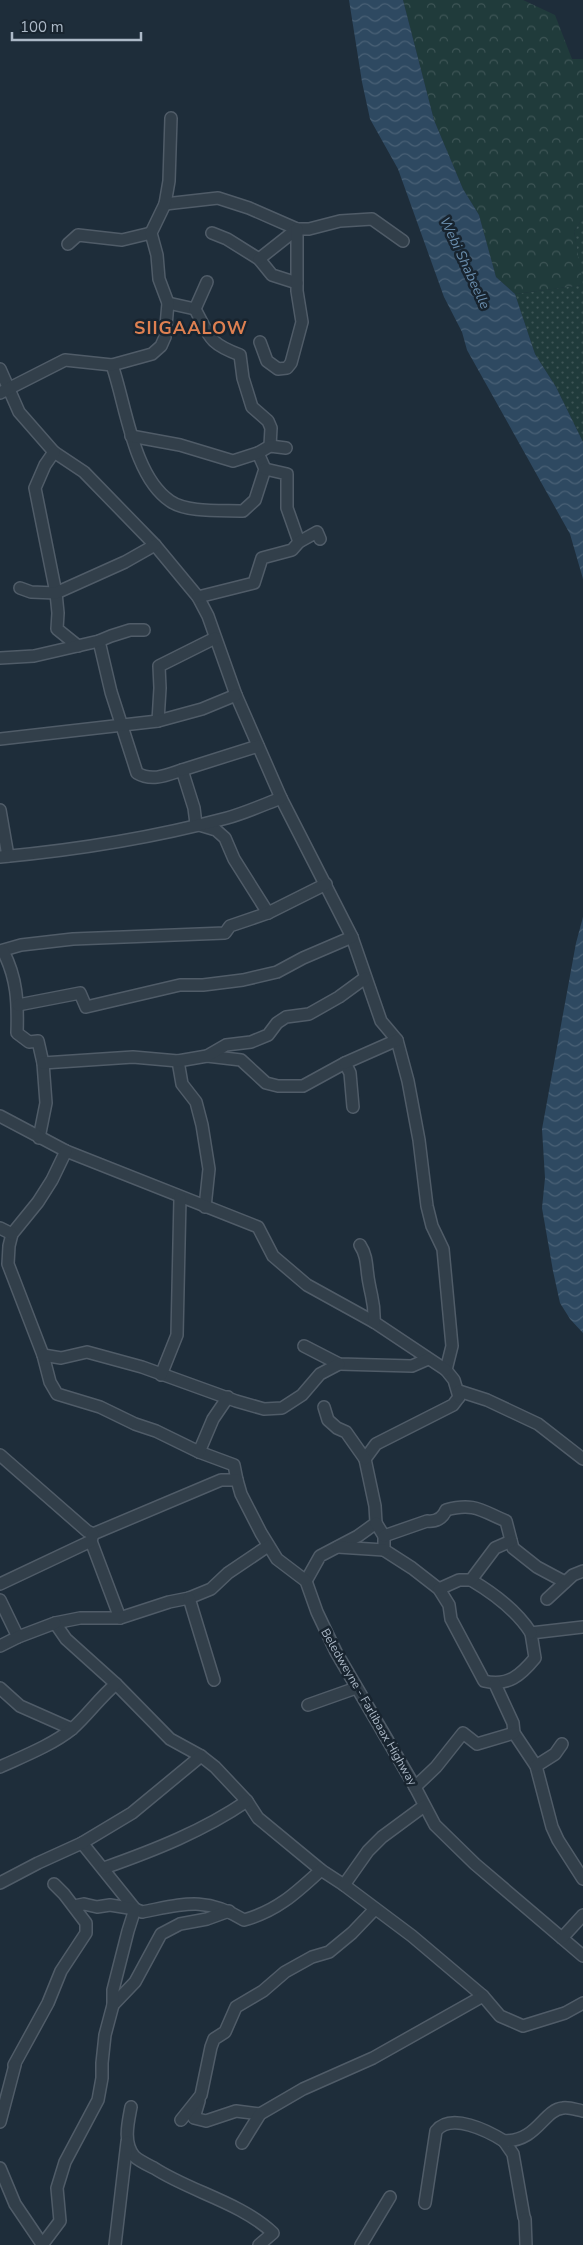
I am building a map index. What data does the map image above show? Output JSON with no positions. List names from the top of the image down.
{
  "streets": {
    "street": ["Beledweyne - Farlibaax Highway"]
  },
  "districts": ["SIIGAALOW"],
  "water": ["Webi Shabeelle"],
  "scale_bar": "100 m"
}
